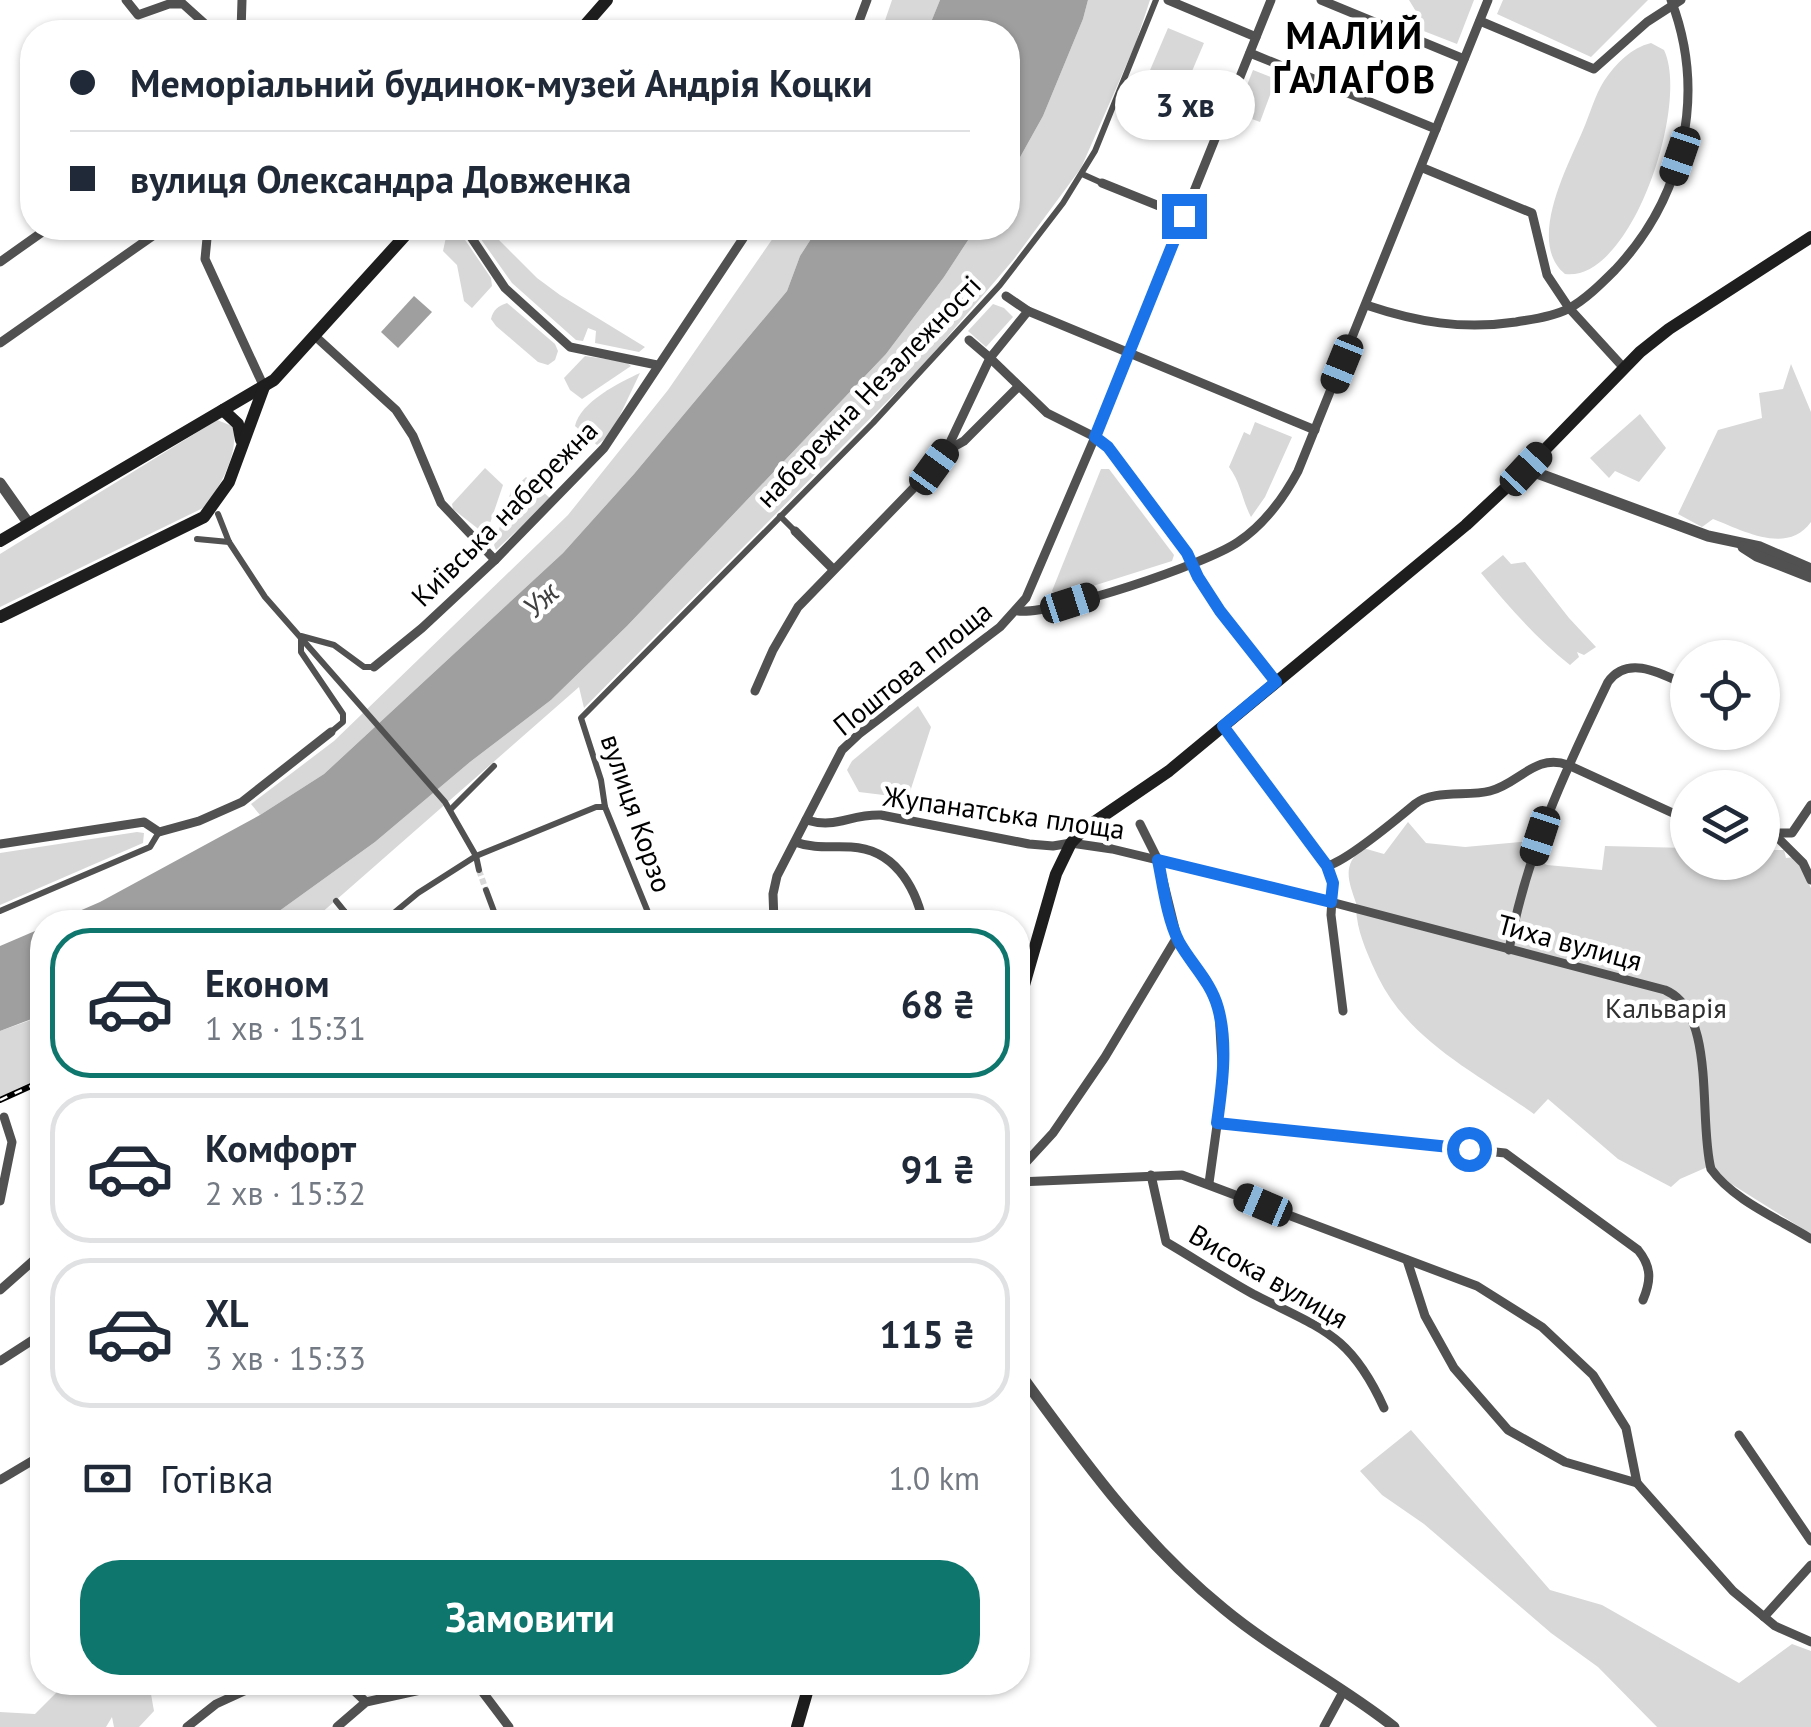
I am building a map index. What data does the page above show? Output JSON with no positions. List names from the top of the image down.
{
  "streets": {
    "street": [
      "набережна Незалежності",
      "Київська набережна",
      "Поштова площа",
      "Жупанатська площа",
      "вулиця Корзо",
      "Тиха вулиця",
      "Висока вулиця"
    ]
  },
  "crossings": [
    ["набережна Незалежності", "вулиця Корзо"],
    ["Поштова площа", "Жупанатська площа"],
    ["Жупанатська площа", "Тиха вулиця"]
  ],
  "districts": ["МАЛИЙ ҐАЛАҐОВ"],
  "water": ["Уж"],
  "parks": ["Кальварія"],
  "page": {
    "banner": ["Меморіальний будинок-музей Андрія Коцки", "вулиця Олександра Довженка"],
    "bubble": "3 хв",
    "list": [
      {
        "name": "Економ",
        "note": "1 хв · 15:31",
        "value": "68 ₴"
      },
      {
        "name": "Комфорт",
        "note": "2 хв · 15:32",
        "value": "91 ₴"
      },
      {
        "name": "XL",
        "note": "3 хв · 15:33",
        "value": "115 ₴"
      }
    ],
    "pay": ["Готівка", "1.0 km"],
    "buttons": "Замовити"
  }
}
